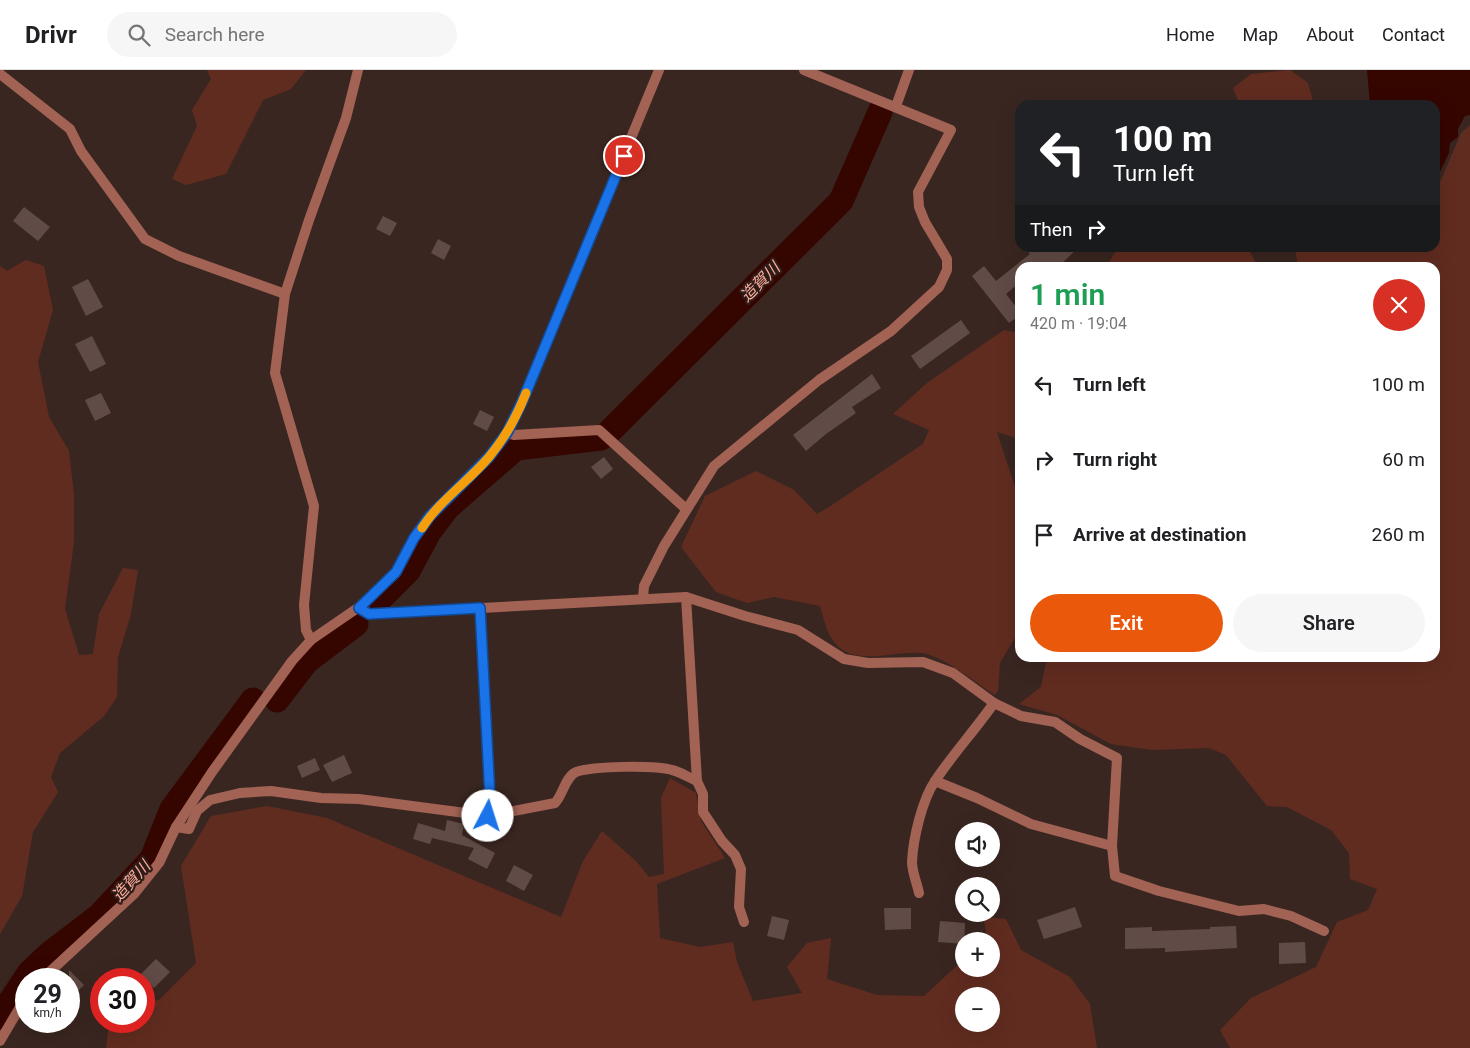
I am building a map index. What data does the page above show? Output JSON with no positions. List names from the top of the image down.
{
  "water": ["造賀川"],
  "page": {
    "header": "Drivr",
    "search": "Search here",
    "nav": [
      "Home",
      "Map",
      "About",
      "Contact"
    ],
    "turn": ["100 m", "Turn left"],
    "then": "Then",
    "heading": ["1 min", "420 m · 19:04"],
    "list": [
      {
        "name": "Turn left",
        "value": "100 m"
      },
      {
        "name": "Turn right",
        "value": "60 m"
      },
      {
        "name": "Arrive at destination",
        "value": "260 m"
      }
    ],
    "buttons": ["Exit", "Share"],
    "map_buttons": ["+", "−"],
    "speed": "29 km/h",
    "limit": "30"
  }
}
